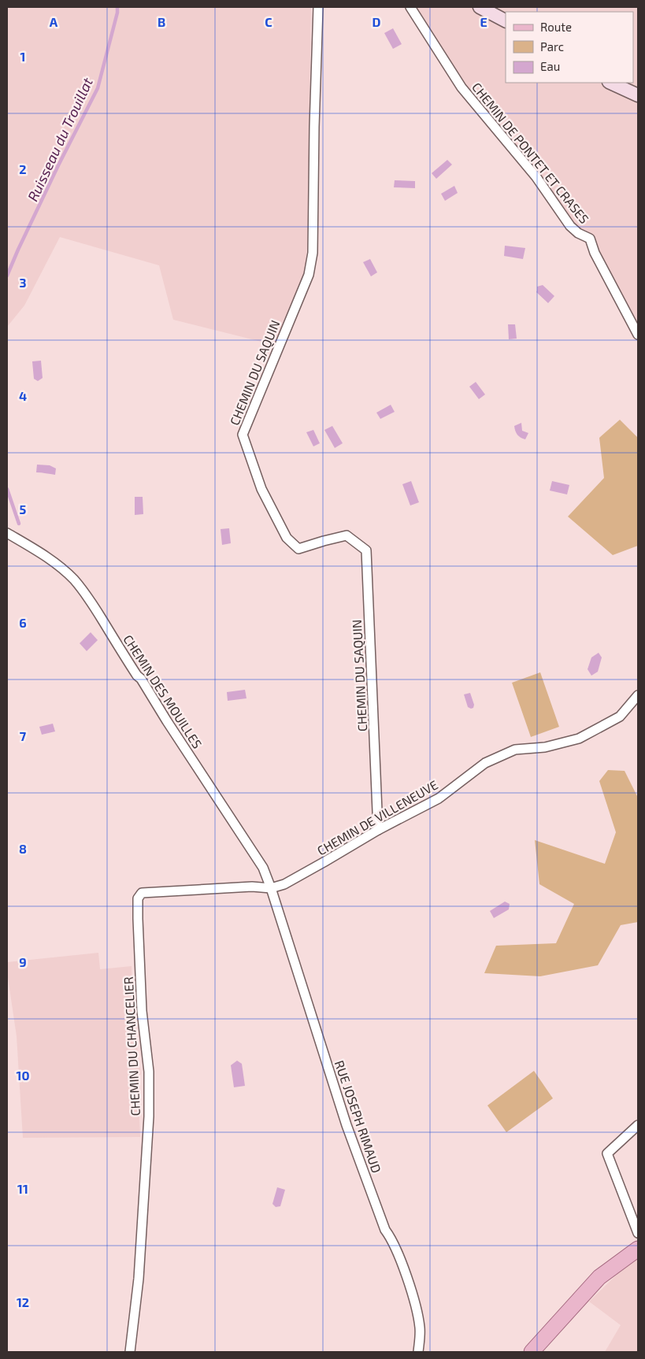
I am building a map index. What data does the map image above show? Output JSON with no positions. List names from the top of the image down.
{
  "streets": {
    "street": [
      "CHEMIN DE PONTET ET CRASES",
      "CHEMIN DU SAQUIN",
      "CHEMIN DES MOUILLES",
      "CHEMIN DE VILLENEUVE",
      "CHEMIN DU CHANCELIER",
      "RUE JOSEPH RIMAUD"
    ]
  },
  "crossings": [
    ["CHEMIN DU SAQUIN", "CHEMIN DE VILLENEUVE"],
    ["CHEMIN DES MOUILLES", "CHEMIN DE VILLENEUVE"],
    ["CHEMIN DES MOUILLES", "CHEMIN DU CHANCELIER"],
    ["CHEMIN DES MOUILLES", "RUE JOSEPH RIMAUD"],
    ["CHEMIN DE VILLENEUVE", "CHEMIN DU CHANCELIER"],
    ["CHEMIN DE VILLENEUVE", "RUE JOSEPH RIMAUD"],
    ["CHEMIN DU CHANCELIER", "RUE JOSEPH RIMAUD"]
  ],
  "water": ["Ruisseau du Trouillat"],
  "legend": ["Route", "Parc", "Eau"],
  "grid": {
    "columns": [
      "A",
      "B",
      "C",
      "D",
      "E"
    ],
    "rows": [
      "1",
      "2",
      "3",
      "4",
      "5",
      "6",
      "7",
      "8",
      "9",
      "10",
      "11",
      "12"
    ]
  }
}
